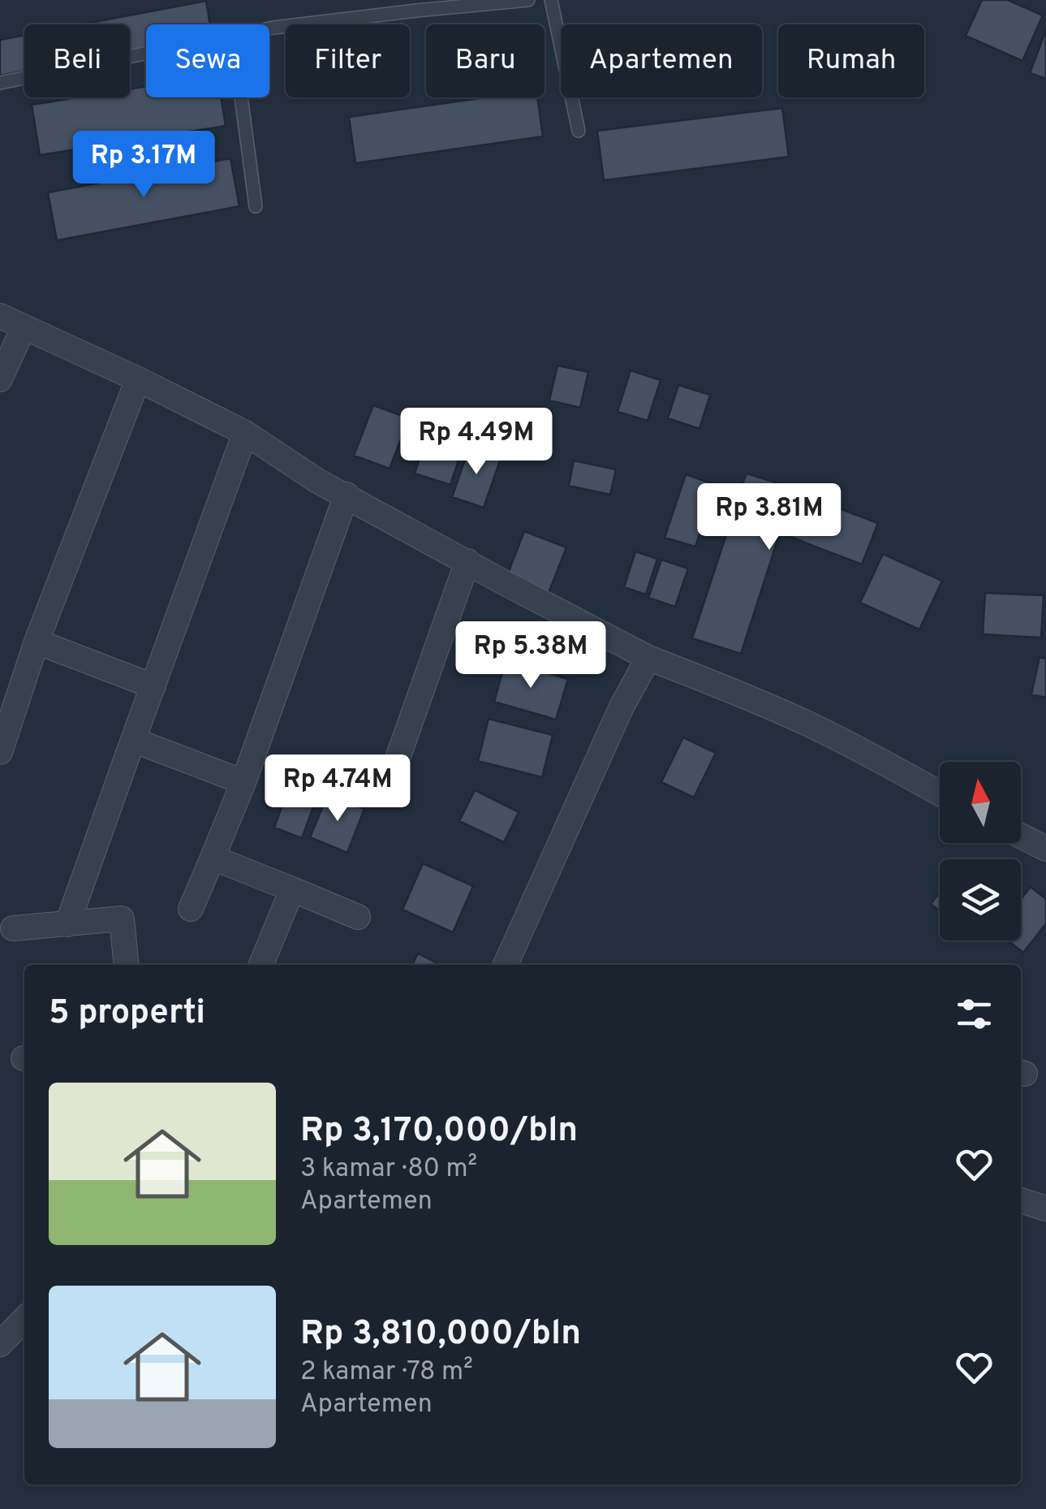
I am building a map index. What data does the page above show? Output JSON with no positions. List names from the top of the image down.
{
  "north": "top",
  "page": {
    "chip": [
      "Beli",
      "Sewa",
      "Filter",
      "Baru",
      "Apartemen",
      "Rumah"
    ],
    "price": [
      "Rp 3.17M",
      "Rp 4.49M",
      "Rp 3.81M",
      "Rp 5.38M",
      "Rp 4.74M"
    ],
    "heading": "5 properti",
    "list": [
      {
        "name": "Rp 3,170,000/bln",
        "note": "3 kamar · 80 m² · Apartemen"
      },
      {
        "name": "Rp 3,810,000/bln",
        "note": "2 kamar · 78 m² · Apartemen"
      }
    ]
  }
}
